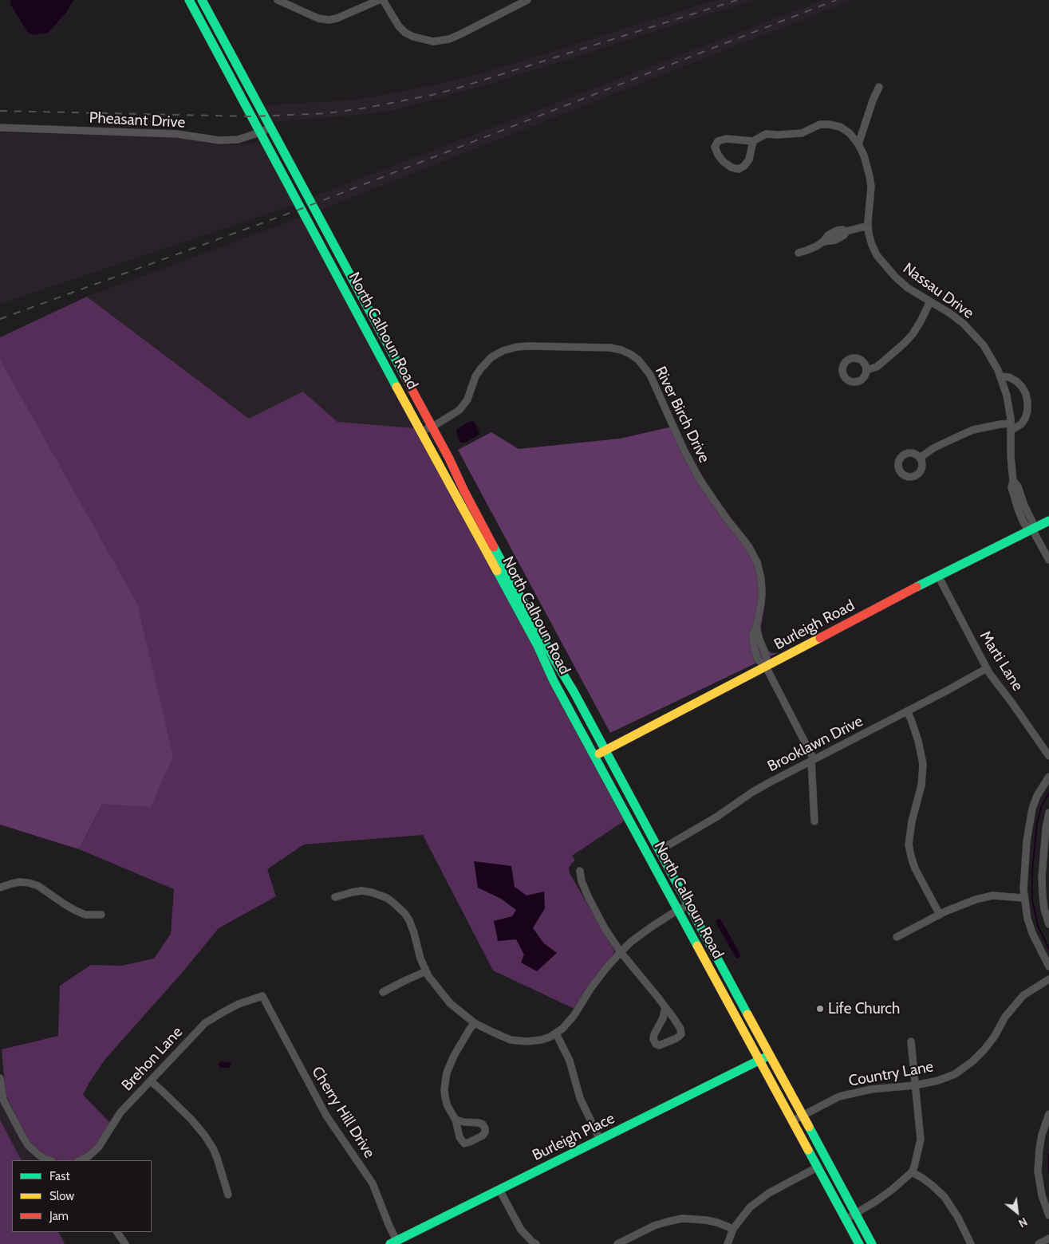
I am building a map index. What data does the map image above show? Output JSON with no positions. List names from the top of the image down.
{
  "streets": {
    "main road": ["North Calhoun Road", "Burleigh Road", "Burleigh Place"],
    "street": [
      "Pheasant Drive",
      "Nassau Drive",
      "River Birch Drive",
      "Marti Lane",
      "Brooklawn Drive",
      "Brehon Lane",
      "Country Lane",
      "Cherry Hill Drive"
    ]
  },
  "crossings": [
    ["Pheasant Drive", "North Calhoun Road"],
    ["Nassau Drive", "Burleigh Road"],
    ["North Calhoun Road", "River Birch Drive"],
    ["North Calhoun Road", "Burleigh Road"],
    ["North Calhoun Road", "Brooklawn Drive"],
    ["North Calhoun Road", "Country Lane"],
    ["North Calhoun Road", "Burleigh Place"],
    ["River Birch Drive", "Burleigh Road"],
    ["River Birch Drive", "Brooklawn Drive"],
    ["Burleigh Road", "Marti Lane"],
    ["Marti Lane", "Brooklawn Drive"],
    ["Brehon Lane", "Cherry Hill Drive"],
    ["Cherry Hill Drive", "Burleigh Place"]
  ],
  "places": ["Life Church"],
  "legend": ["Fast", "Slow", "Jam"],
  "north": "bottom right"
}
